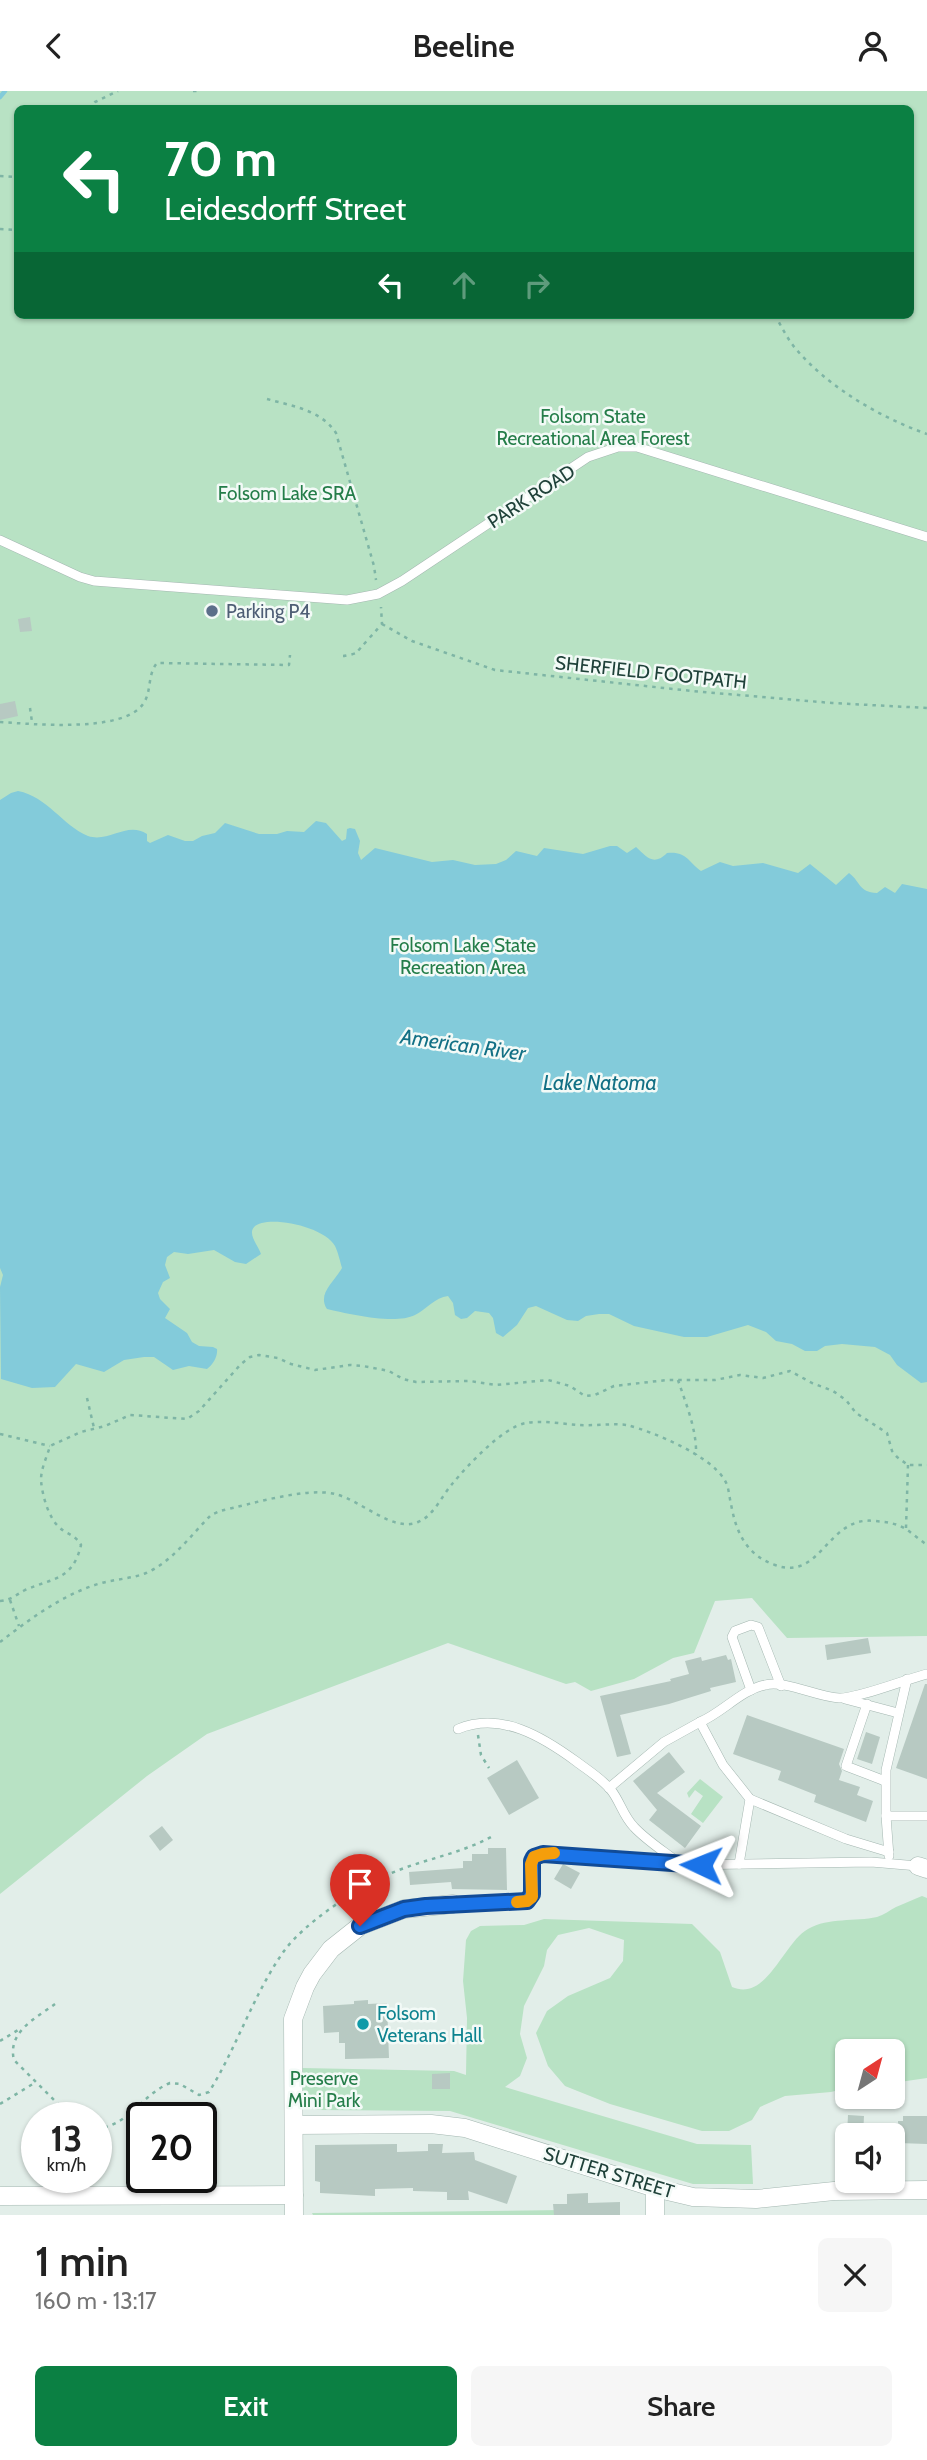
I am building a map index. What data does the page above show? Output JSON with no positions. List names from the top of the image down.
{
  "streets": {
    "street": ["SUTTER STREET"],
    "lane": ["PARK ROAD"],
    "path": ["SHERFIELD FOOTPATH"]
  },
  "water": ["American River", "Lake Natoma"],
  "parks": [
    "Folsom State Recreational Area Forest",
    "Folsom Lake SRA",
    "Folsom Lake State Recreation Area",
    "Preserve Mini Park"
  ],
  "places": ["Parking P4", "Folsom Veterans Hall"],
  "north": "top right",
  "page": {
    "header": "Beeline",
    "turn": ["70 m", "Leidesdorff Street"],
    "speed": "13 km/h",
    "limit": "20",
    "heading": ["1 min", "160 m · 13:17"],
    "buttons": ["Exit", "Share"]
  }
}
